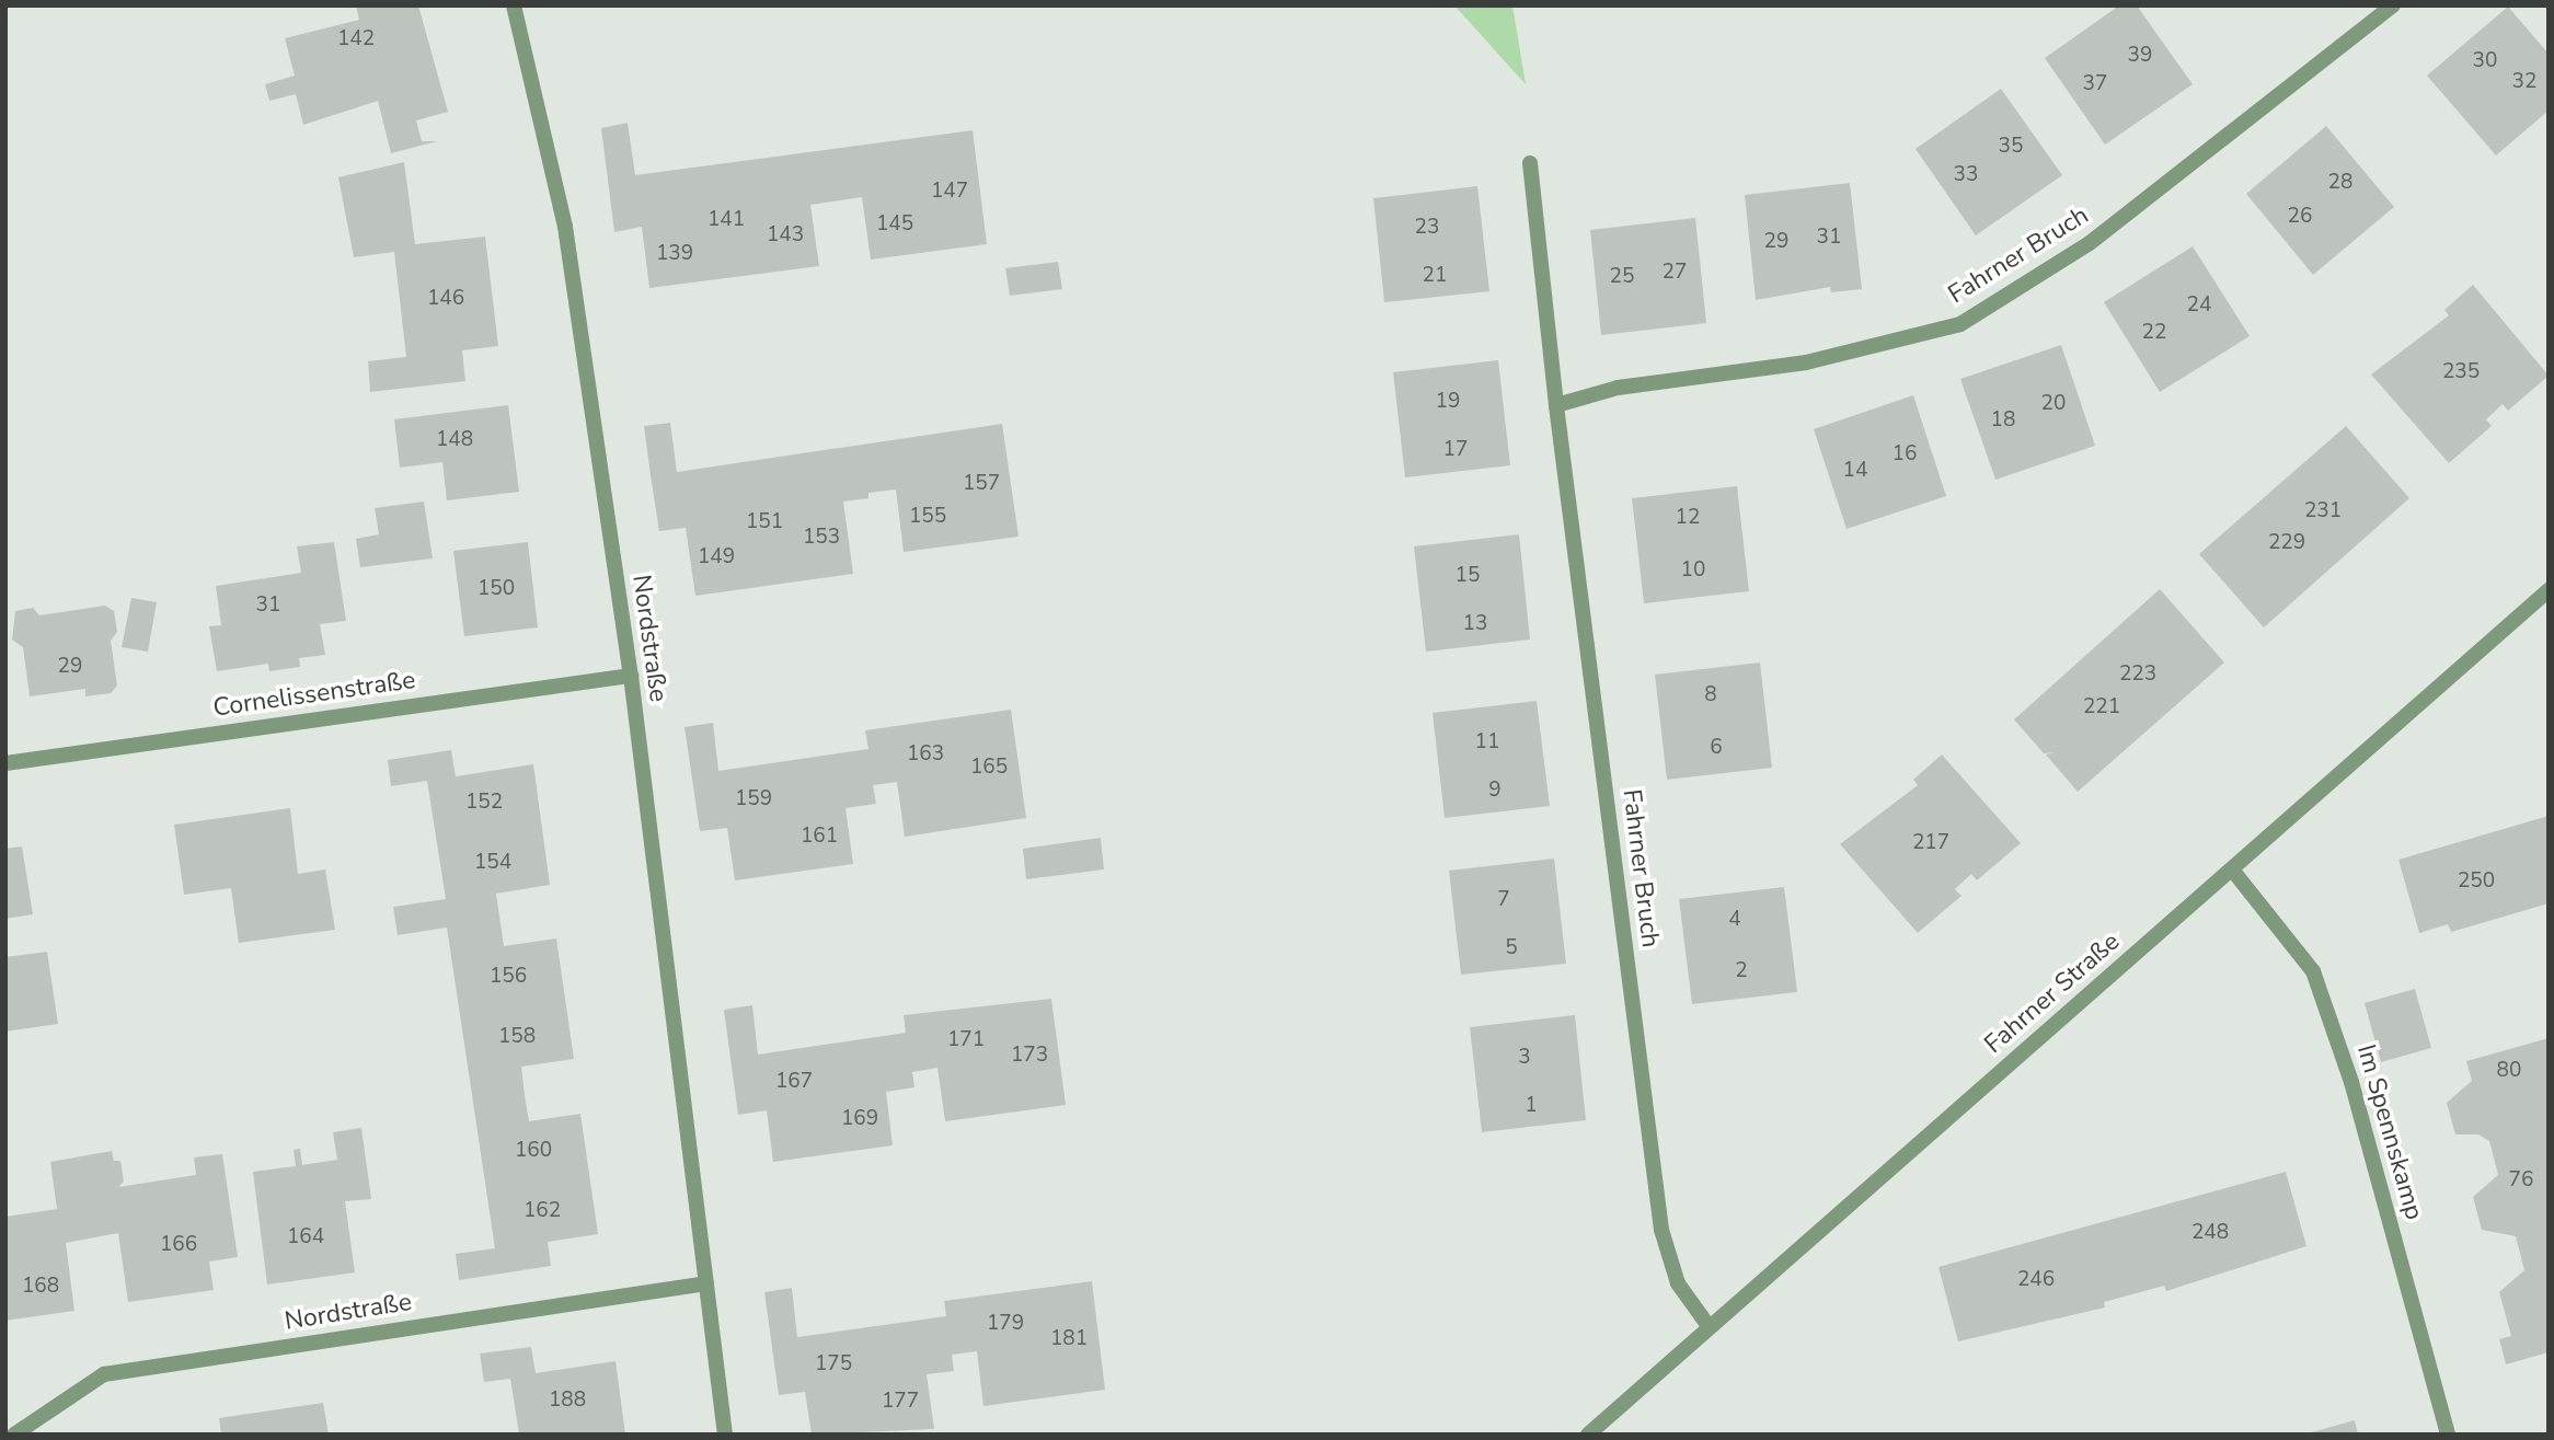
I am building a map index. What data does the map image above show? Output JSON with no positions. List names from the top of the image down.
{
  "streets": {
    "street": [
      "Fahrner Bruch",
      "Nordstraße",
      "Cornelissenstraße",
      "Fahrner Straße",
      "Im Spennskamp"
    ]
  },
  "crossings": [
    ["Fahrner Bruch", "Fahrner Straße"],
    ["Nordstraße", "Cornelissenstraße"],
    ["Fahrner Straße", "Im Spennskamp"]
  ],
  "house_numbers": [
    "142",
    "39",
    "30",
    "32",
    "37",
    "35",
    "33",
    "28",
    "147",
    "26",
    "141",
    "145",
    "23",
    "143",
    "31",
    "29",
    "139",
    "27",
    "21",
    "25",
    "146",
    "24",
    "22",
    "235",
    "19",
    "20",
    "18",
    "148",
    "17",
    "16",
    "14",
    "157",
    "231",
    "155",
    "12",
    "151",
    "153",
    "229",
    "149",
    "10",
    "15",
    "150",
    "31",
    "13",
    "29",
    "223",
    "8",
    "221",
    "11",
    "6",
    "163",
    "165",
    "9",
    "159",
    "152",
    "161",
    "217",
    "154",
    "250",
    "7",
    "4",
    "5",
    "2",
    "156",
    "158",
    "171",
    "173",
    "3",
    "80",
    "167",
    "1",
    "169",
    "160",
    "76",
    "162",
    "248",
    "164",
    "166",
    "246",
    "168",
    "179",
    "181",
    "175",
    "188",
    "177"
  ]
}
